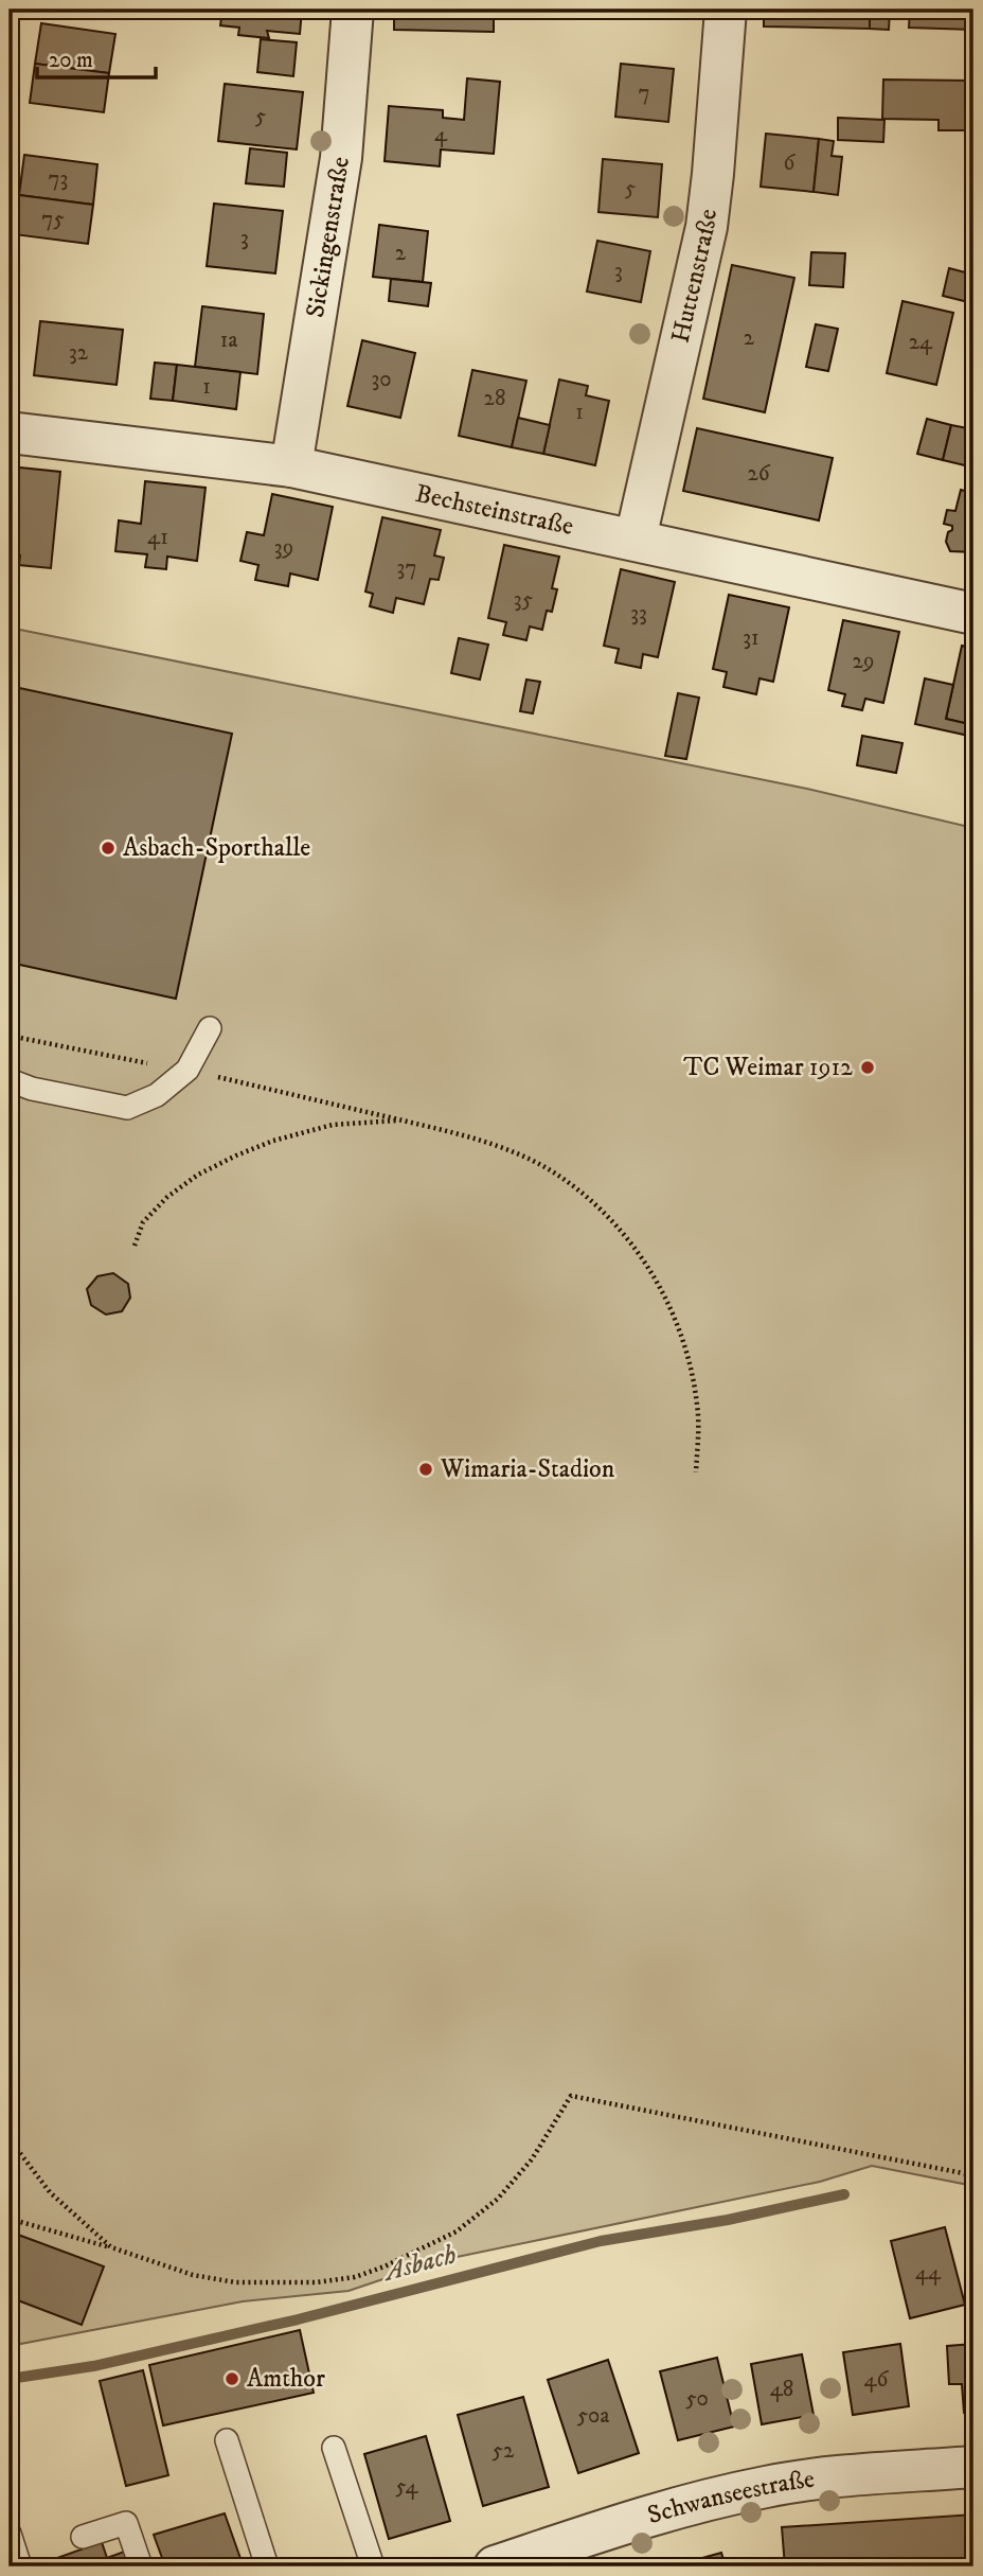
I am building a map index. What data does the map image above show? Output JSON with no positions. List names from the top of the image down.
{
  "streets": {
    "street": [
      "Sickingenstraße",
      "Huttenstraße",
      "Bechsteinstraße",
      "Schwanseestraße"
    ]
  },
  "crossings": [
    ["Sickingenstraße", "Bechsteinstraße"],
    ["Huttenstraße", "Bechsteinstraße"]
  ],
  "water": ["Asbach"],
  "places": [
    "Asbach-Sporthalle",
    "TC Weimar 1912",
    "Wimaria-Stadion",
    "Amthor"
  ],
  "house_numbers": [
    "7",
    "5",
    "4",
    "6",
    "73",
    "5",
    "75",
    "3",
    "2",
    "3",
    "2",
    "1a",
    "24",
    "32",
    "30",
    "1",
    "28",
    "1",
    "26",
    "41",
    "39",
    "37",
    "35",
    "33",
    "31",
    "29",
    "44",
    "46",
    "48",
    "50",
    "50a",
    "52",
    "54"
  ],
  "scale_bar": "20 m"
}
